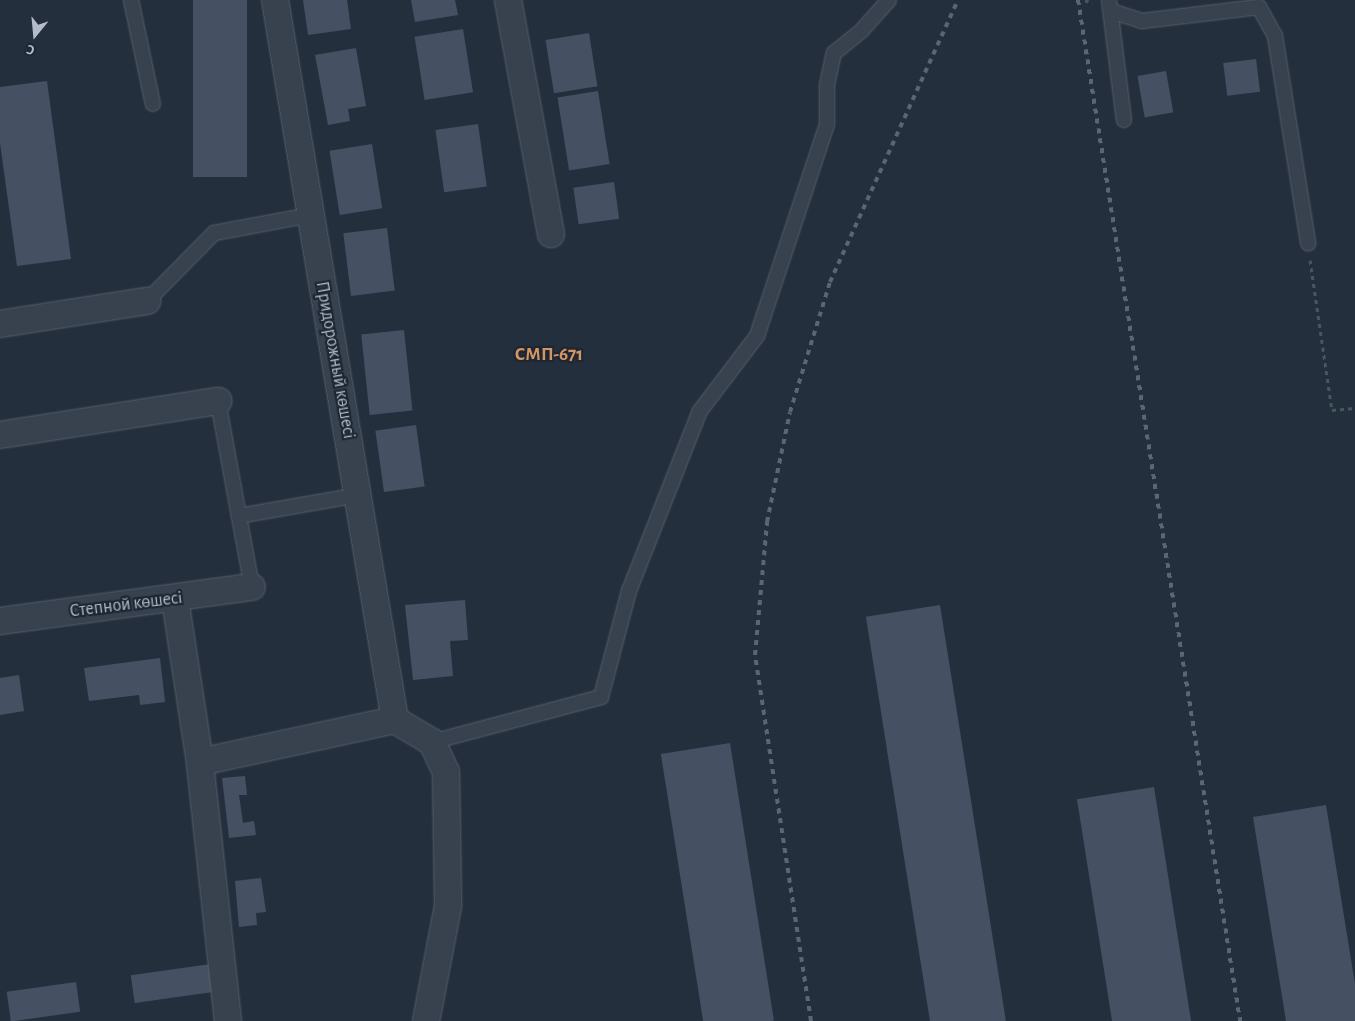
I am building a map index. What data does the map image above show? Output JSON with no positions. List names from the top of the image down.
{
  "streets": {
    "street": ["Придорожный көшесі", "Степной көшесі"]
  },
  "districts": ["СМП-671"],
  "north": "bottom"
}
